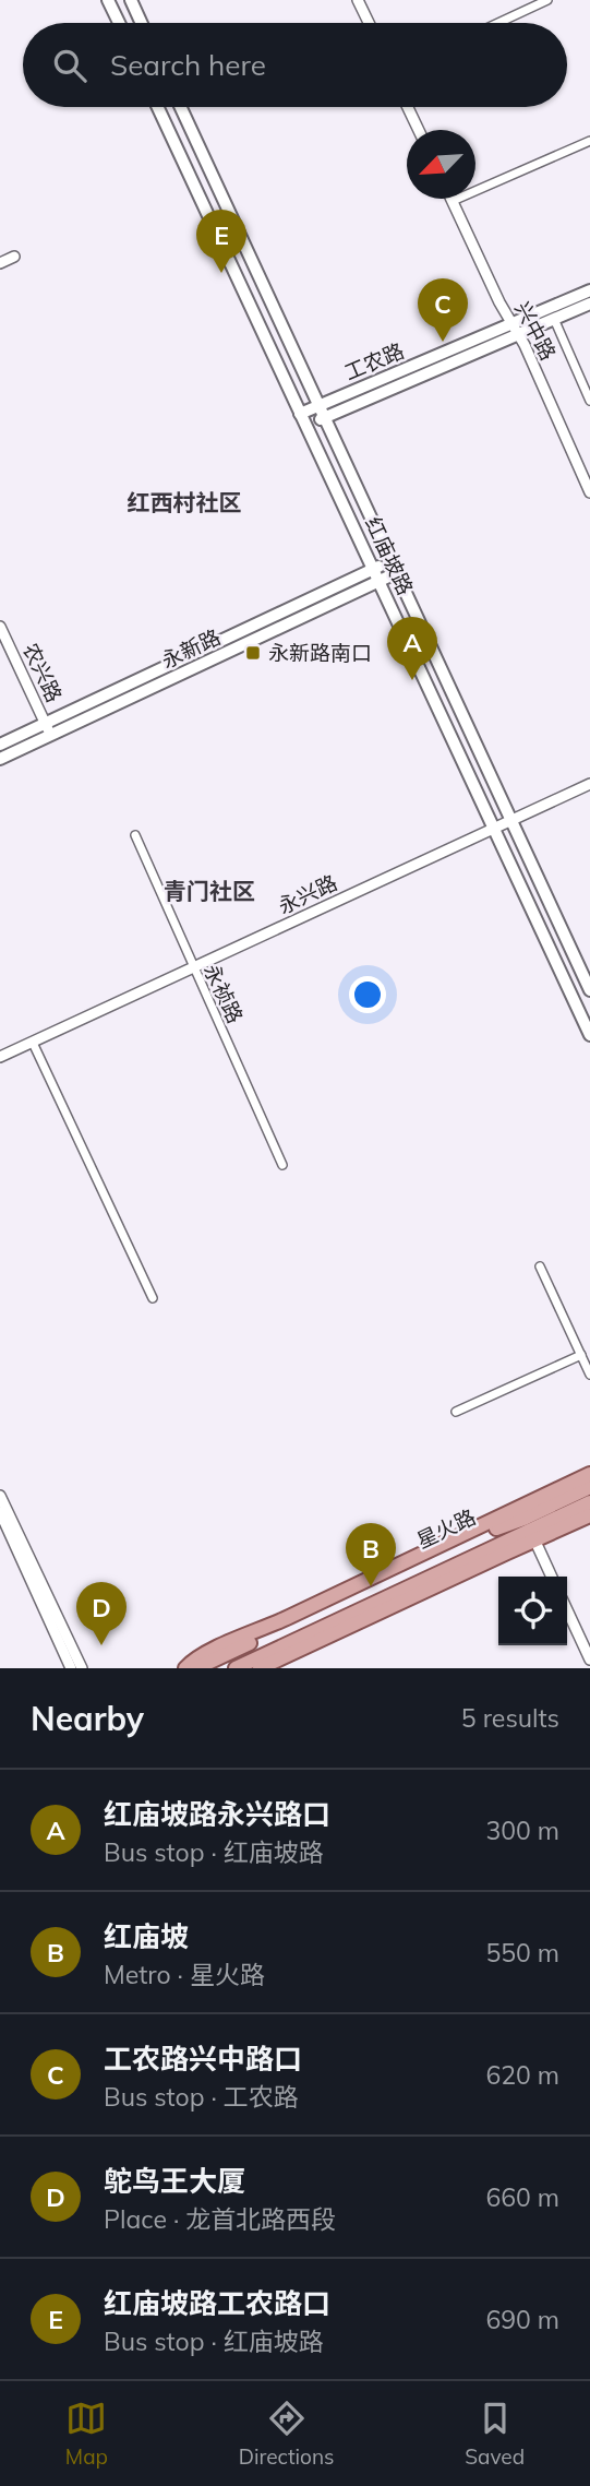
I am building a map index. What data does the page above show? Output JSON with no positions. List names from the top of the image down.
{
  "streets": {
    "main road": [
      "工农路",
      "红庙坡路",
      "永新路",
      "星火路"
    ],
    "street": [
      "兴中路",
      "农兴路",
      "永兴路",
      "永祯路"
    ]
  },
  "crossings": [
    ["兴中路", "工农路"],
    ["工农路", "红庙坡路"],
    ["红庙坡路", "永新路"],
    ["红庙坡路", "永兴路"],
    ["永新路", "农兴路"],
    ["永兴路", "永祯路"]
  ],
  "districts": ["红西村社区", "青门社区"],
  "places": {
    "transit": ["永新路南口"]
  },
  "north": "bottom left",
  "page": {
    "search": "Search here",
    "pins": [
      "E",
      "C",
      "A",
      "B",
      "D"
    ],
    "heading": ["Nearby", "5 results"],
    "list": [
      {
        "mark": "A",
        "name": "红庙坡路永兴路口",
        "note": "Bus stop · 红庙坡路",
        "value": "300 m"
      },
      {
        "mark": "B",
        "name": "红庙坡",
        "note": "Metro · 星火路",
        "value": "550 m"
      },
      {
        "mark": "C",
        "name": "工农路兴中路口",
        "note": "Bus stop · 工农路",
        "value": "620 m"
      },
      {
        "mark": "D",
        "name": "鸵鸟王大厦",
        "note": "Place · 龙首北路西段",
        "value": "660 m"
      },
      {
        "mark": "E",
        "name": "红庙坡路工农路口",
        "note": "Bus stop · 红庙坡路",
        "value": "690 m"
      }
    ],
    "nav": ["Map", "Directions", "Saved"]
  }
}
